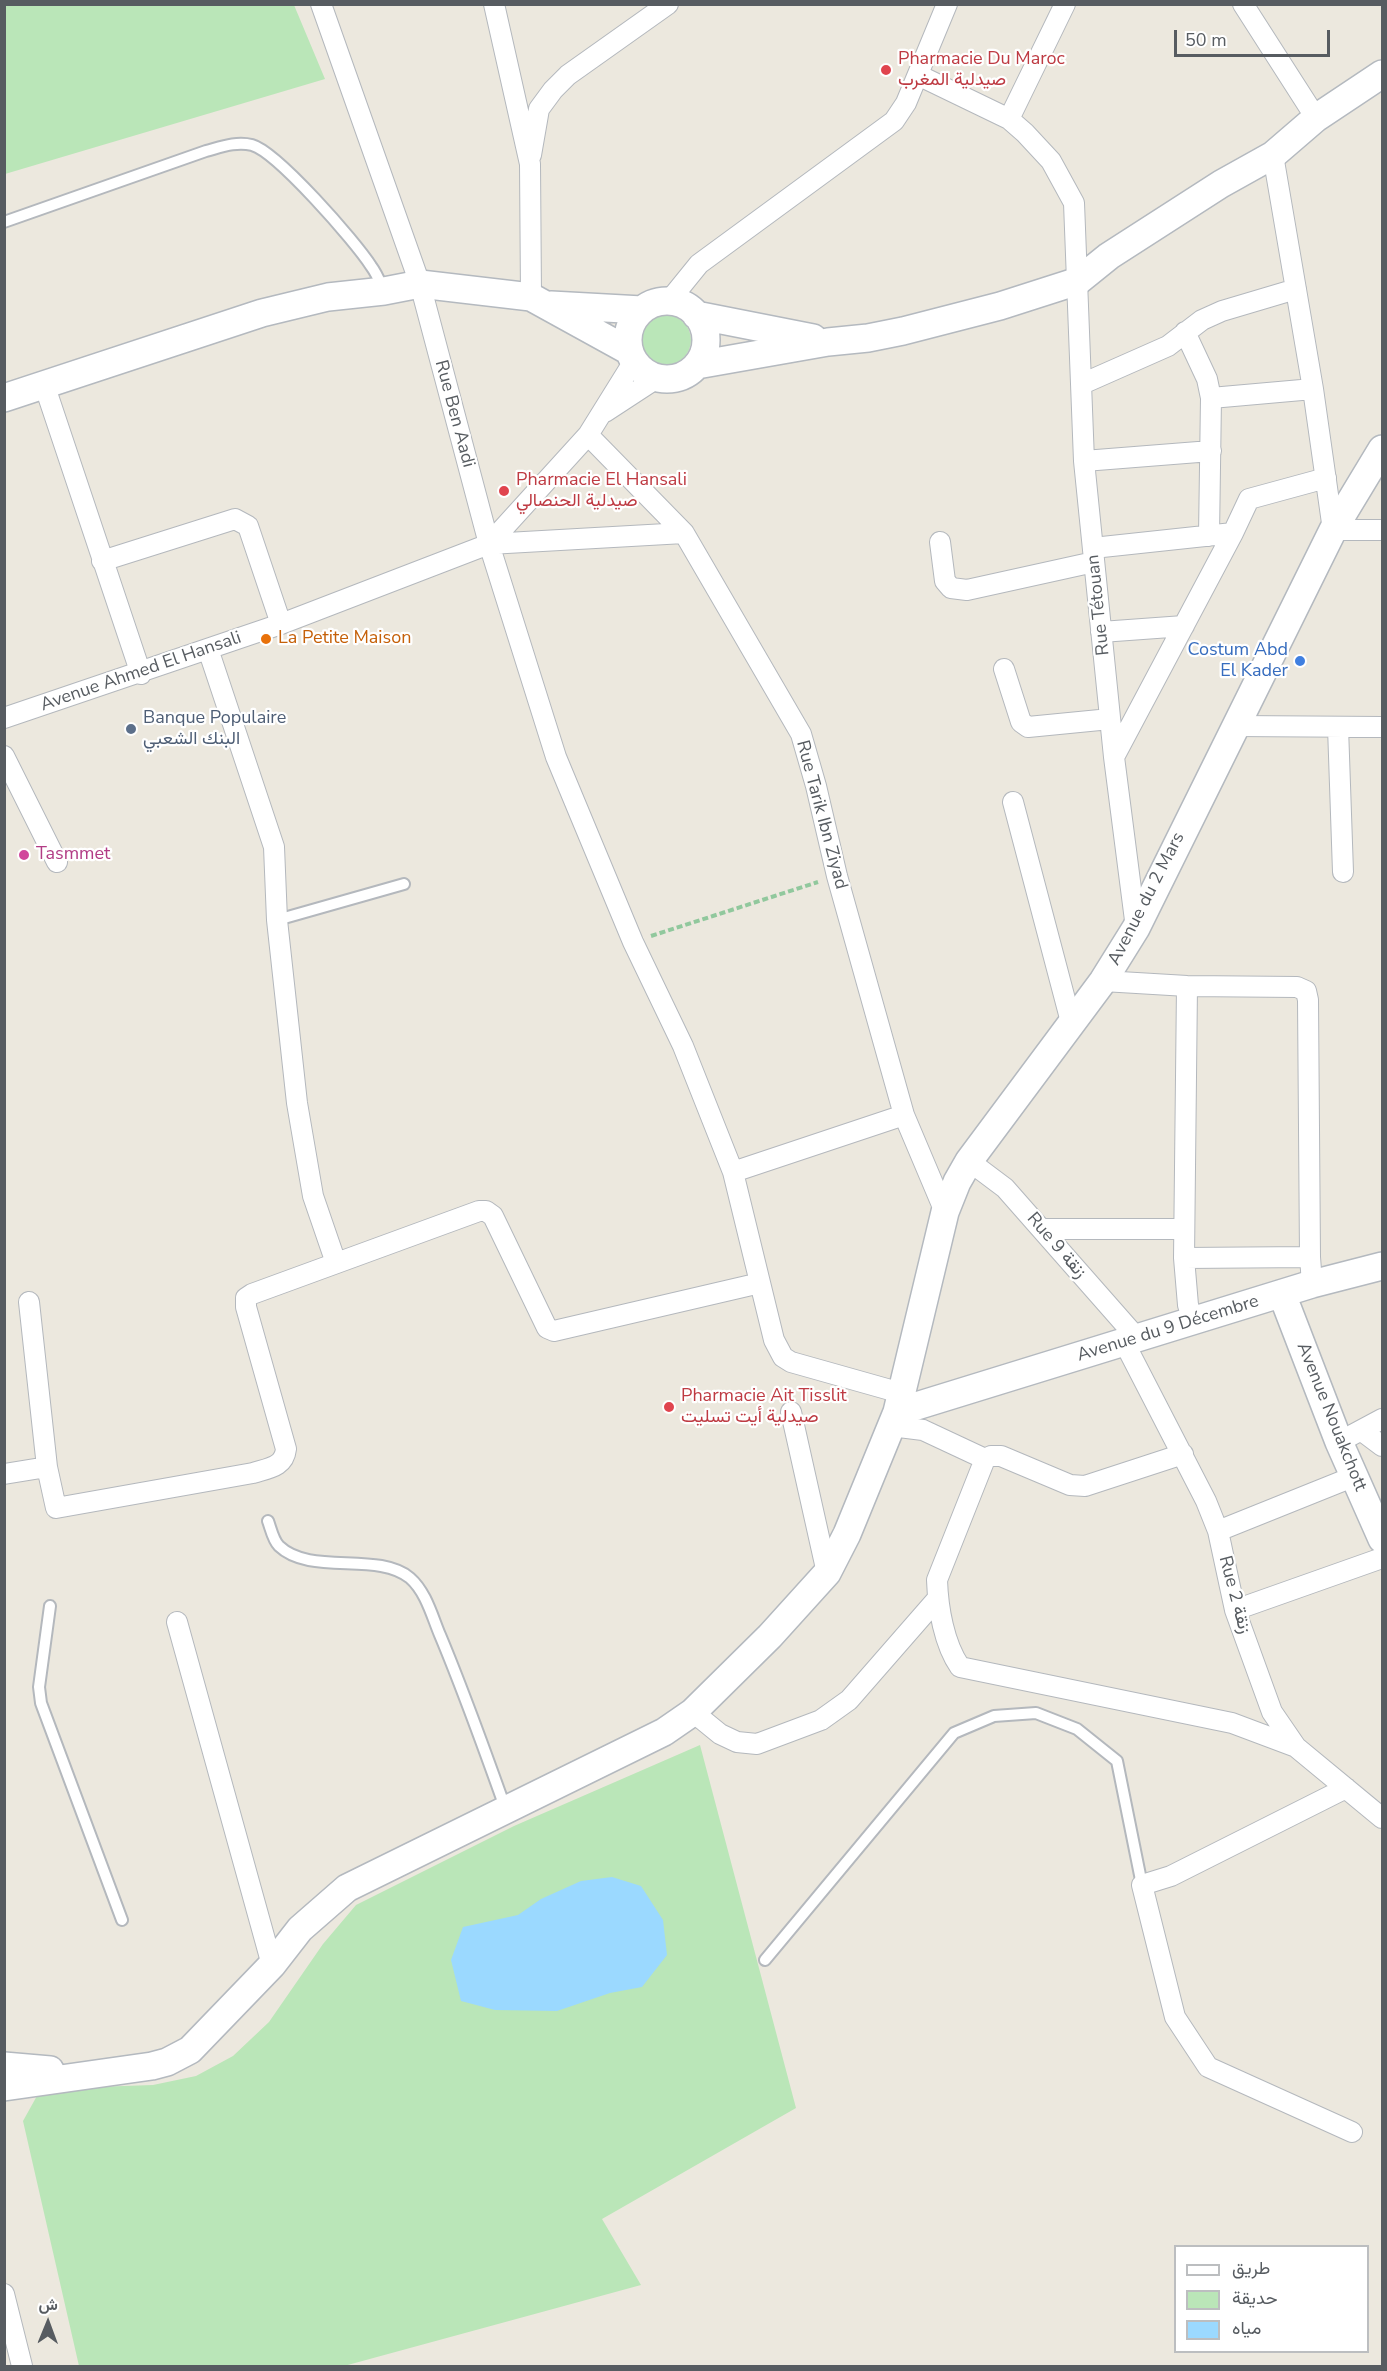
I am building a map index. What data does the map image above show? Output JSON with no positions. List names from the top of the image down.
{
  "streets": {
    "street": [
      "Rue Ben Aadi",
      "Rue Tétouan",
      "Avenue Ahmed El Hansali",
      "Rue Tarik Ibn Ziyad",
      "Avenue du 2 Mars",
      "Rue 9 زنقة",
      "Avenue du 9 Décembre",
      "Avenue Nouakchott",
      "Rue 2 زنقة"
    ]
  },
  "crossings": [
    ["Rue Ben Aadi", "Avenue Ahmed El Hansali"],
    ["Rue Ben Aadi", "Avenue du 2 Mars"],
    ["Rue Ben Aadi", "Avenue du 9 Décembre"],
    ["Rue Tétouan", "Avenue du 2 Mars"],
    ["Avenue Ahmed El Hansali", "Rue Tarik Ibn Ziyad"],
    ["Rue Tarik Ibn Ziyad", "Avenue du 2 Mars"],
    ["Avenue du 2 Mars", "Rue 9 زنقة"],
    ["Avenue du 2 Mars", "Avenue du 9 Décembre"],
    ["Rue 9 زنقة", "Avenue du 9 Décembre"],
    ["Rue 9 زنقة", "Rue 2 زنقة"],
    ["Avenue du 9 Décembre", "Avenue Nouakchott"],
    ["Avenue du 9 Décembre", "Rue 2 زنقة"]
  ],
  "places": [
    "Pharmacie Du Maroc صيدلية المغرب",
    "Pharmacie El Hansali صيدلية الحنصالي",
    "La Petite Maison",
    "Costum Abd El Kader",
    "Banque Populaire البنك الشعبي",
    "Tasmmet",
    "Pharmacie Ait Tisslit صيدلية أيت تسليت"
  ],
  "legend": ["طريق", "حديقة", "مياه"],
  "scale_bar": "50 m",
  "north": "top"
}
